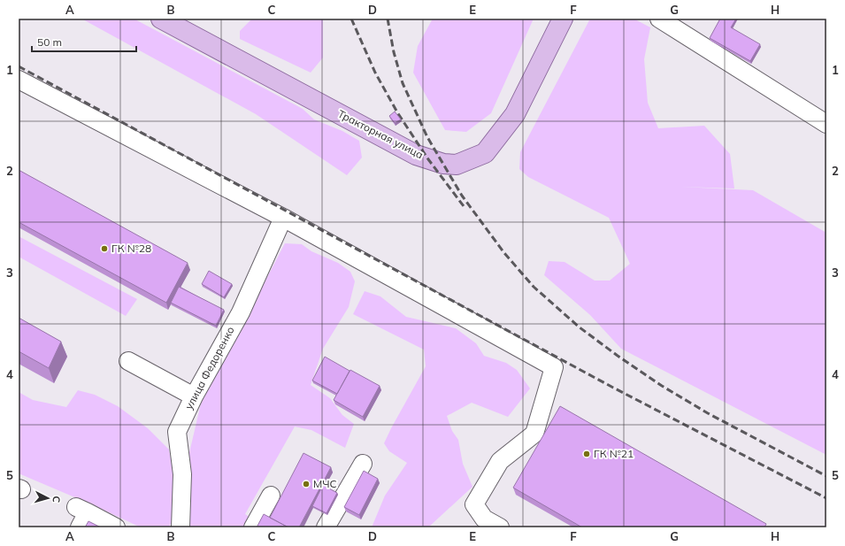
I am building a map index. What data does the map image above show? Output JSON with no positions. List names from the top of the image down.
{
  "streets": {
    "main road": ["Тракторная улица"],
    "street": ["улица Федоренко"]
  },
  "places": ["ГК №28", "ГК №21", "МЧС"],
  "scale_bar": "50 m",
  "north": "right",
  "grid": {
    "columns": [
      "A",
      "B",
      "C",
      "D",
      "E",
      "F",
      "G",
      "H"
    ],
    "rows": [
      "1",
      "2",
      "3",
      "4",
      "5"
    ]
  }
}
